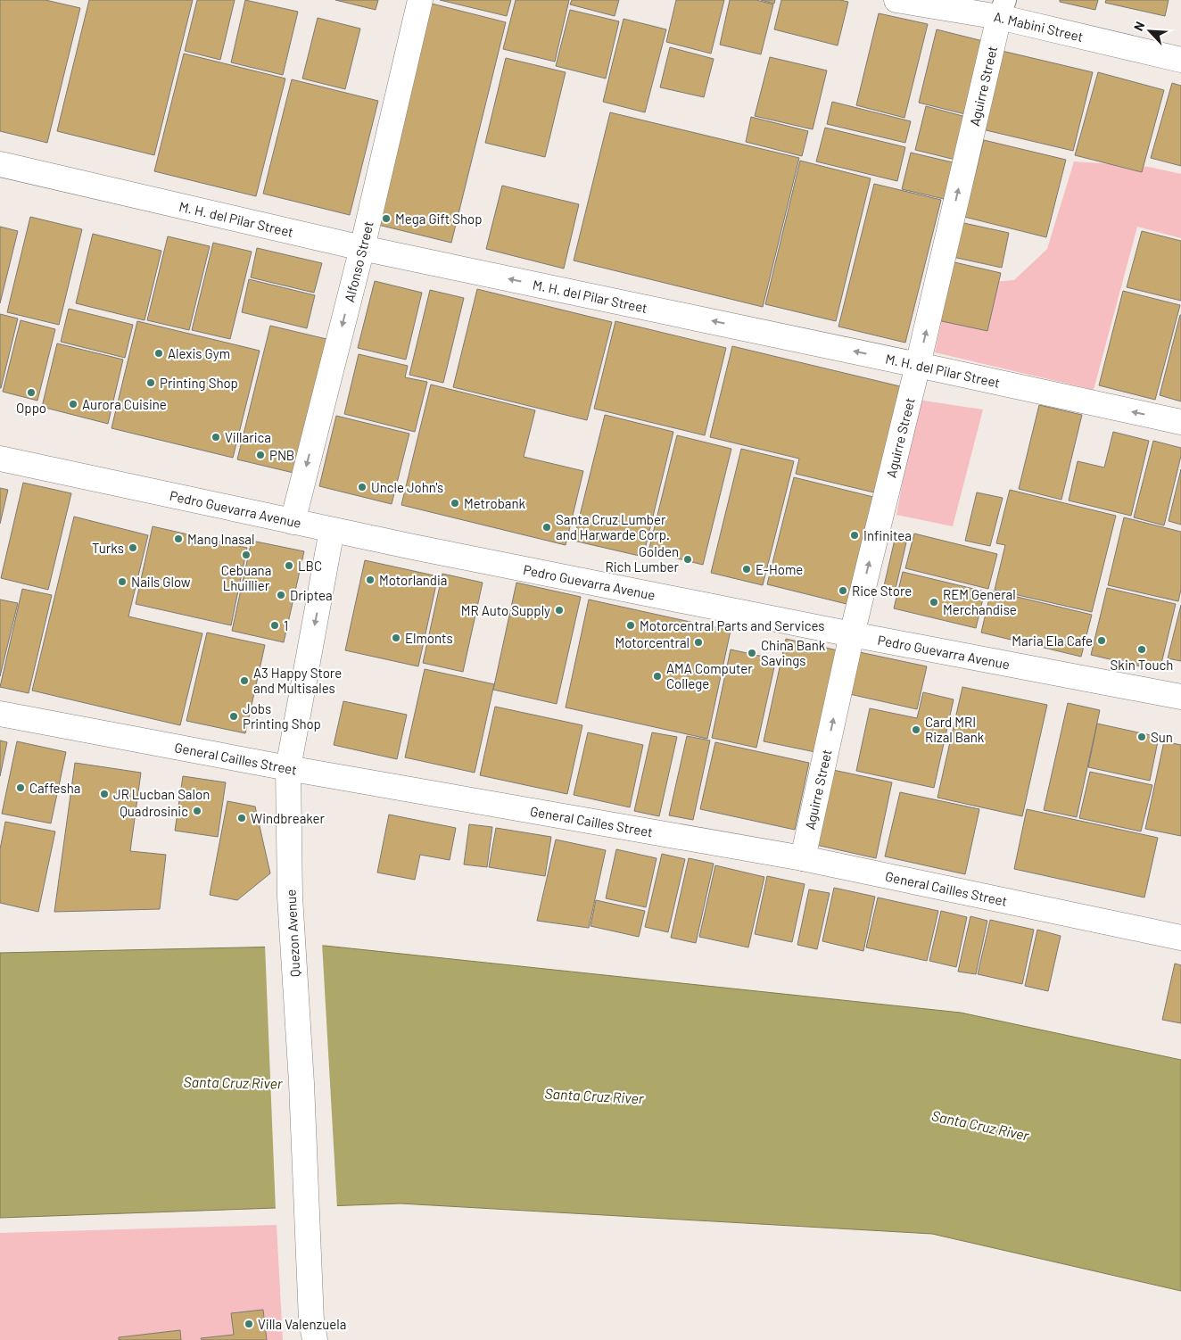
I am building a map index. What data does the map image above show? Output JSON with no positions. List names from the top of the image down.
{
  "streets": {
    "street": [
      "A. Mabini Street",
      "Aguirre Street",
      "M. H. del Pilar Street",
      "Alfonso Street",
      "Pedro Guevarra Avenue",
      "General Cailles Street",
      "Quezon Avenue"
    ]
  },
  "crossings": [
    ["A. Mabini Street", "Aguirre Street"],
    ["Aguirre Street", "M. H. del Pilar Street"],
    ["Aguirre Street", "Pedro Guevarra Avenue"],
    ["Aguirre Street", "General Cailles Street"],
    ["M. H. del Pilar Street", "Alfonso Street"],
    ["Alfonso Street", "Pedro Guevarra Avenue"],
    ["Pedro Guevarra Avenue", "Quezon Avenue"],
    ["General Cailles Street", "Quezon Avenue"]
  ],
  "one_way": ["Aguirre Street", "M. H. del Pilar Street", "Alfonso Street"],
  "water": ["Santa Cruz River"],
  "places": [
    "Mega Gift Shop",
    "Alexis Gym",
    "Printing Shop",
    "Oppo",
    "Aurora Cuisine",
    "Villarica",
    "PNB",
    "Uncle John's",
    "Metrobank",
    "Santa Cruz Lumber and Harwarde Corp.",
    "Infinitea",
    "Mang Inasal",
    "Turks",
    "Cebuana Lhuillier",
    "Golden Rich Lumber",
    "LBC",
    "E-Home",
    "Motorlandia",
    "Nails Glow",
    "Rice Store",
    "Driptea",
    "REM General Merchandise",
    "MR Auto Supply",
    "1",
    "Motorcentral Parts and Services",
    "Elmonts",
    "Maria Ela Cafe",
    "Motorcentral",
    "Skin Touch",
    "China Bank Savings",
    "AMA Computer College",
    "A3 Happy Store and Multisales",
    "Jobs Printing Shop",
    "Card MRI Rizal Bank",
    "Sun",
    "Caffesha",
    "JR Lucban Salon",
    "Quadrosinic",
    "Windbreaker",
    "Villa Valenzuela"
  ],
  "north": "top left"
}
